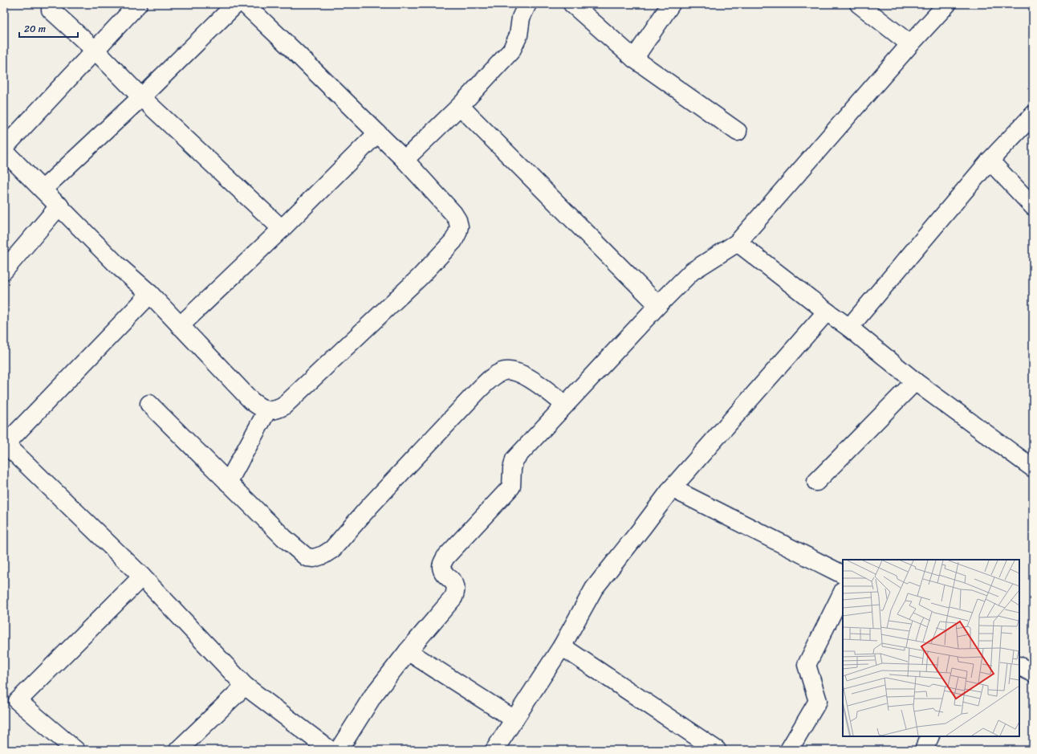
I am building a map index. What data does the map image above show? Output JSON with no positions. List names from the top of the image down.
{
  "scale_bar": "20 m"
}
